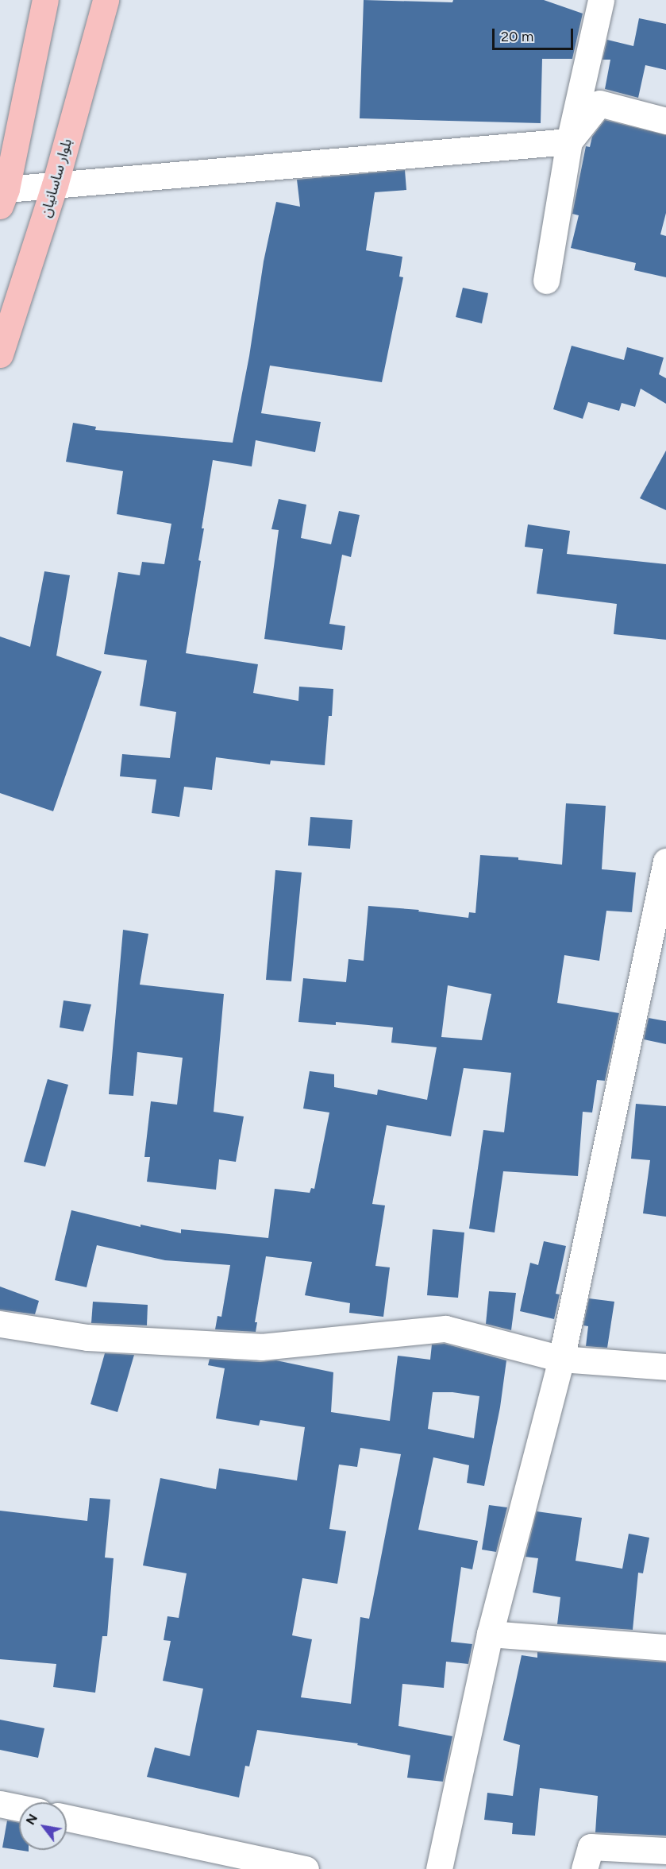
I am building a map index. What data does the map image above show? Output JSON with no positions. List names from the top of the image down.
{
  "streets": {
    "highway": ["بلوار ساسانیان"]
  },
  "scale_bar": "20 m",
  "north": "top left"
}
